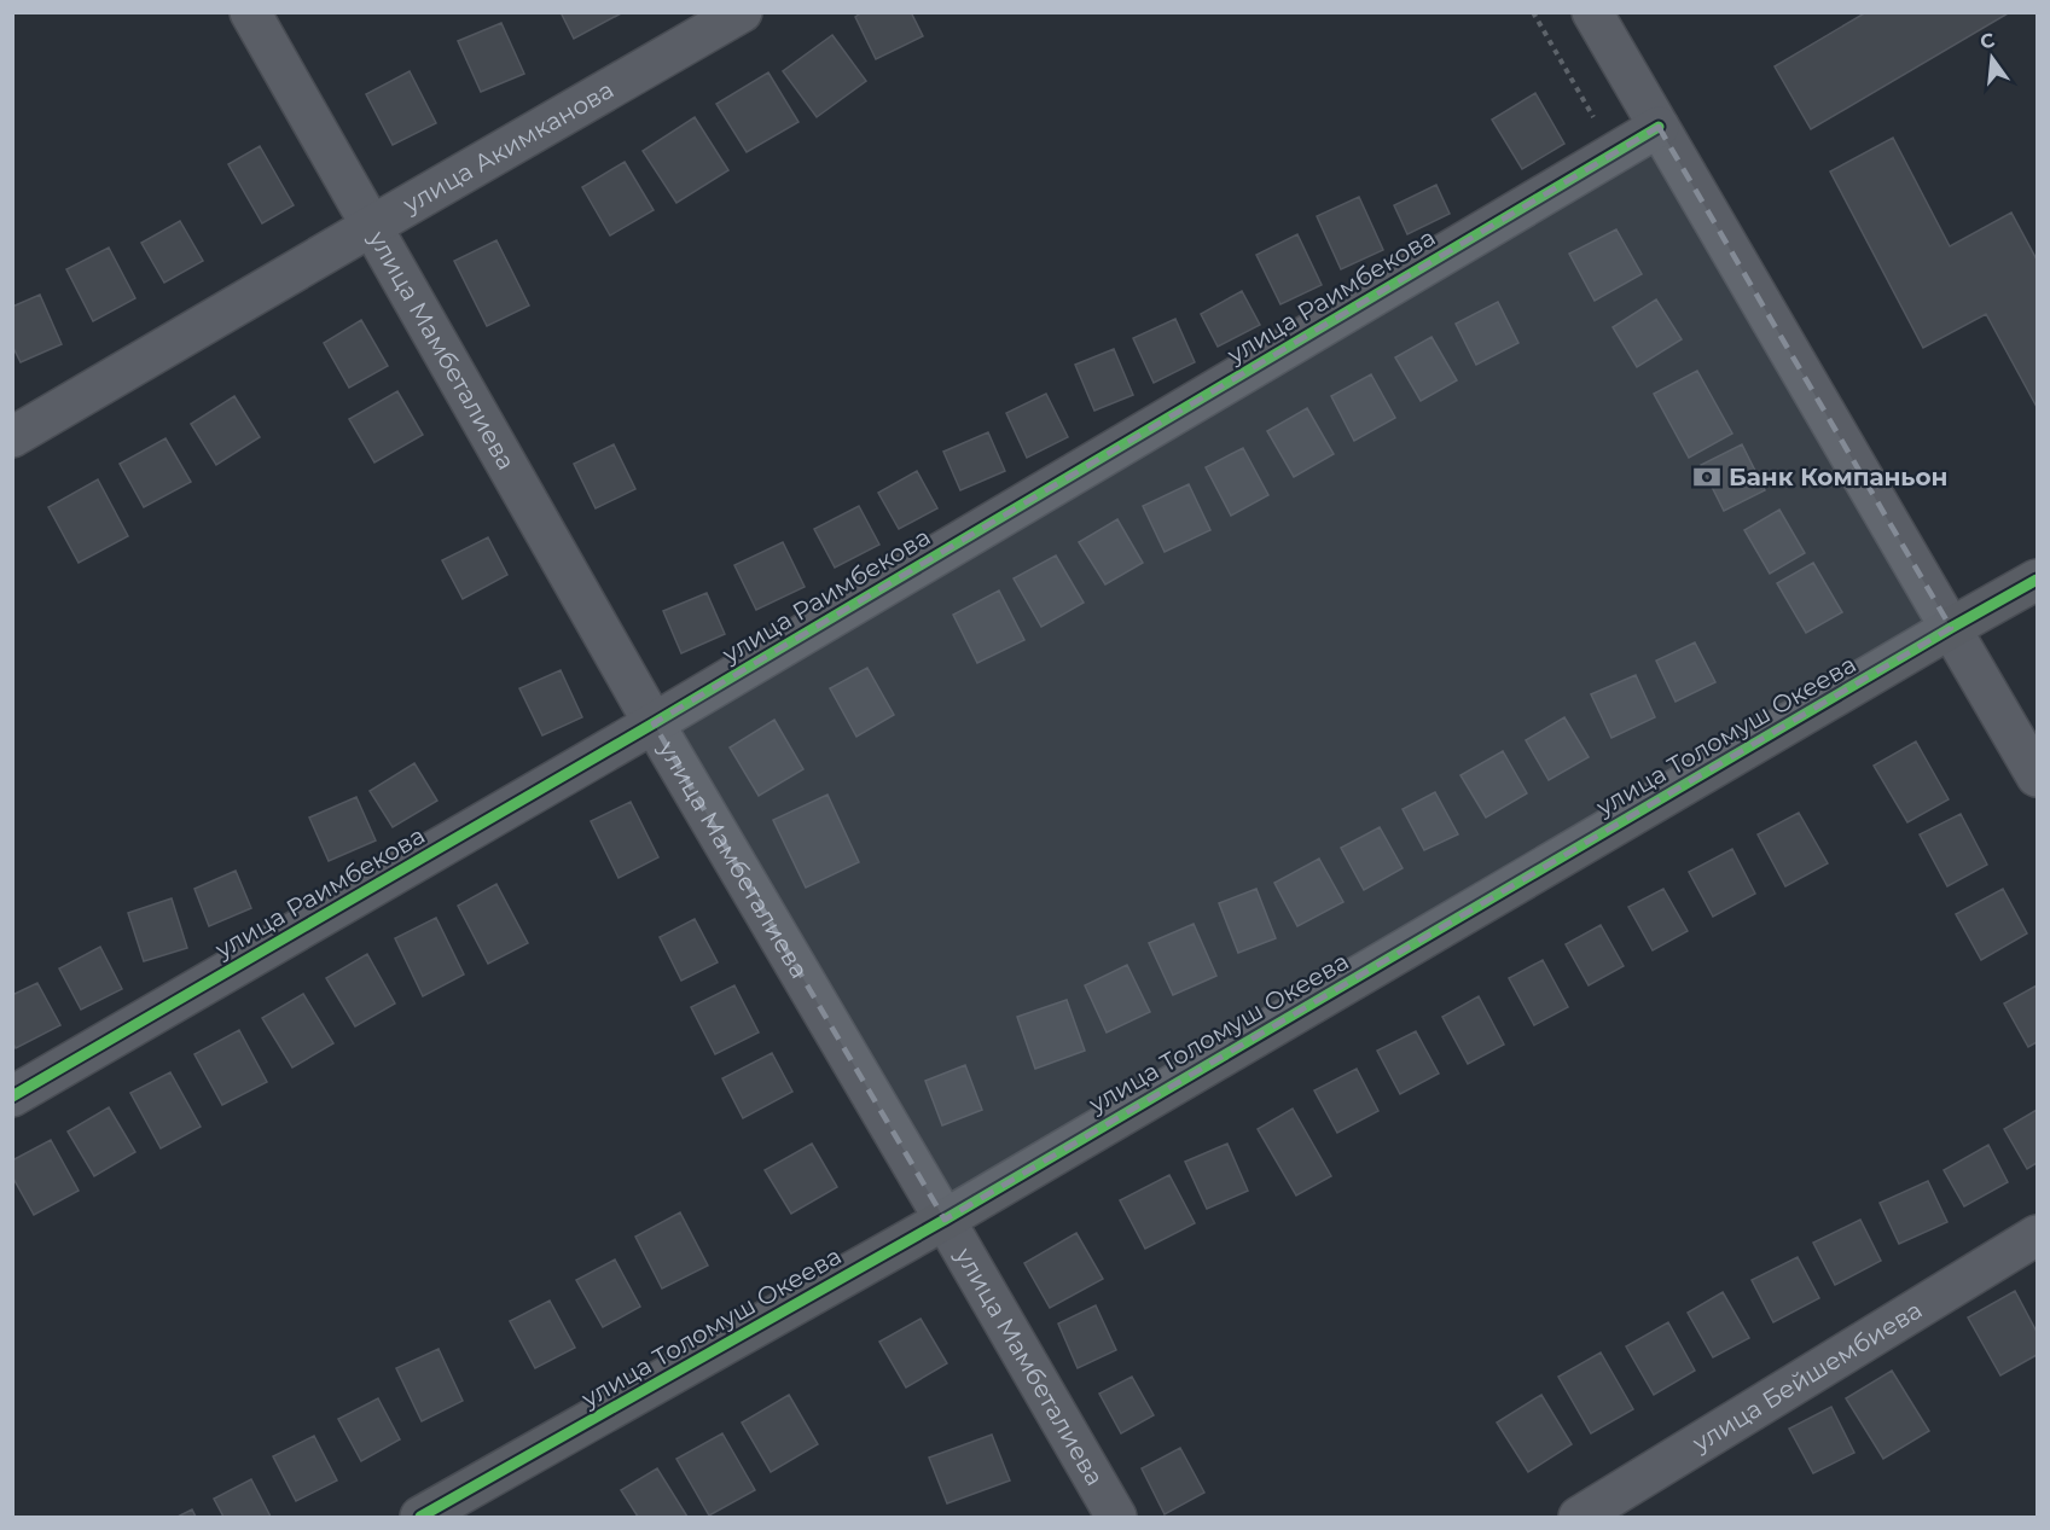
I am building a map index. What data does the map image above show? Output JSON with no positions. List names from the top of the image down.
{
  "streets": {
    "street": [
      "улица Акимканова",
      "улица Раимбекова",
      "улица Мамбеталиева",
      "улица Толомуш Океева",
      "улица Бейшембиева"
    ]
  },
  "crossings": [
    ["улица Акимканова", "улица Мамбеталиева"],
    ["улица Раимбекова", "улица Мамбеталиева"],
    ["улица Мамбеталиева", "улица Толомуш Океева"]
  ],
  "places": {
    "bank": ["Банк Компаньон"]
  },
  "north": "top"
}
